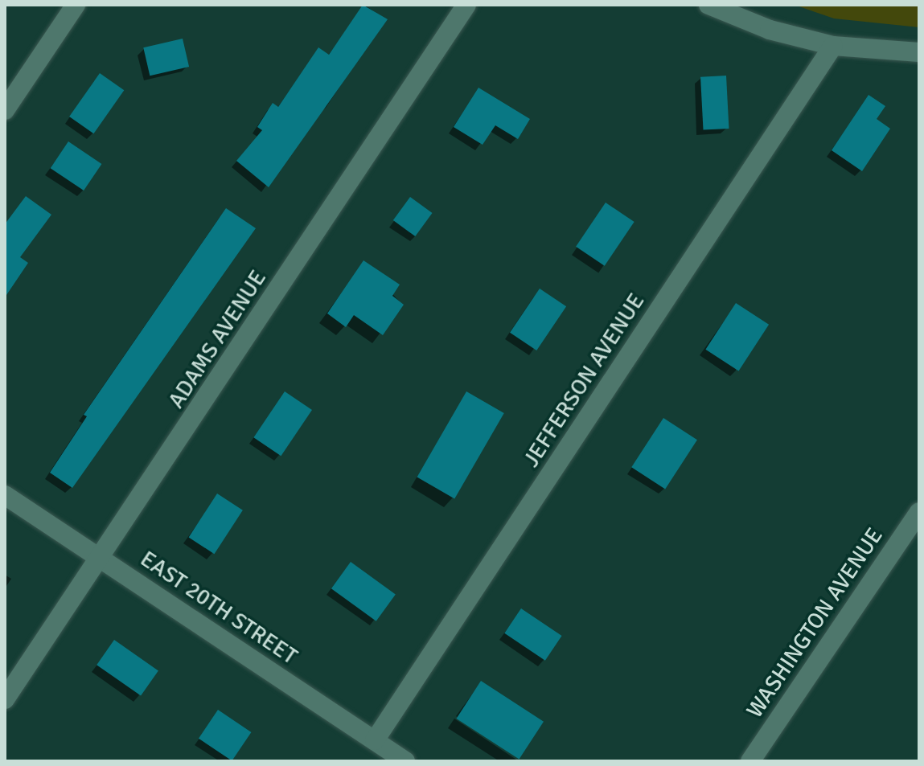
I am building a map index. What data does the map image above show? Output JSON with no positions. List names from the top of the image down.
{
  "streets": {
    "street": [
      "ADAMS AVENUE",
      "JEFFERSON AVENUE",
      "EAST 20TH STREET",
      "WASHINGTON AVENUE"
    ]
  },
  "crossings": [
    ["ADAMS AVENUE", "EAST 20TH STREET"],
    ["JEFFERSON AVENUE", "EAST 20TH STREET"]
  ]
}
